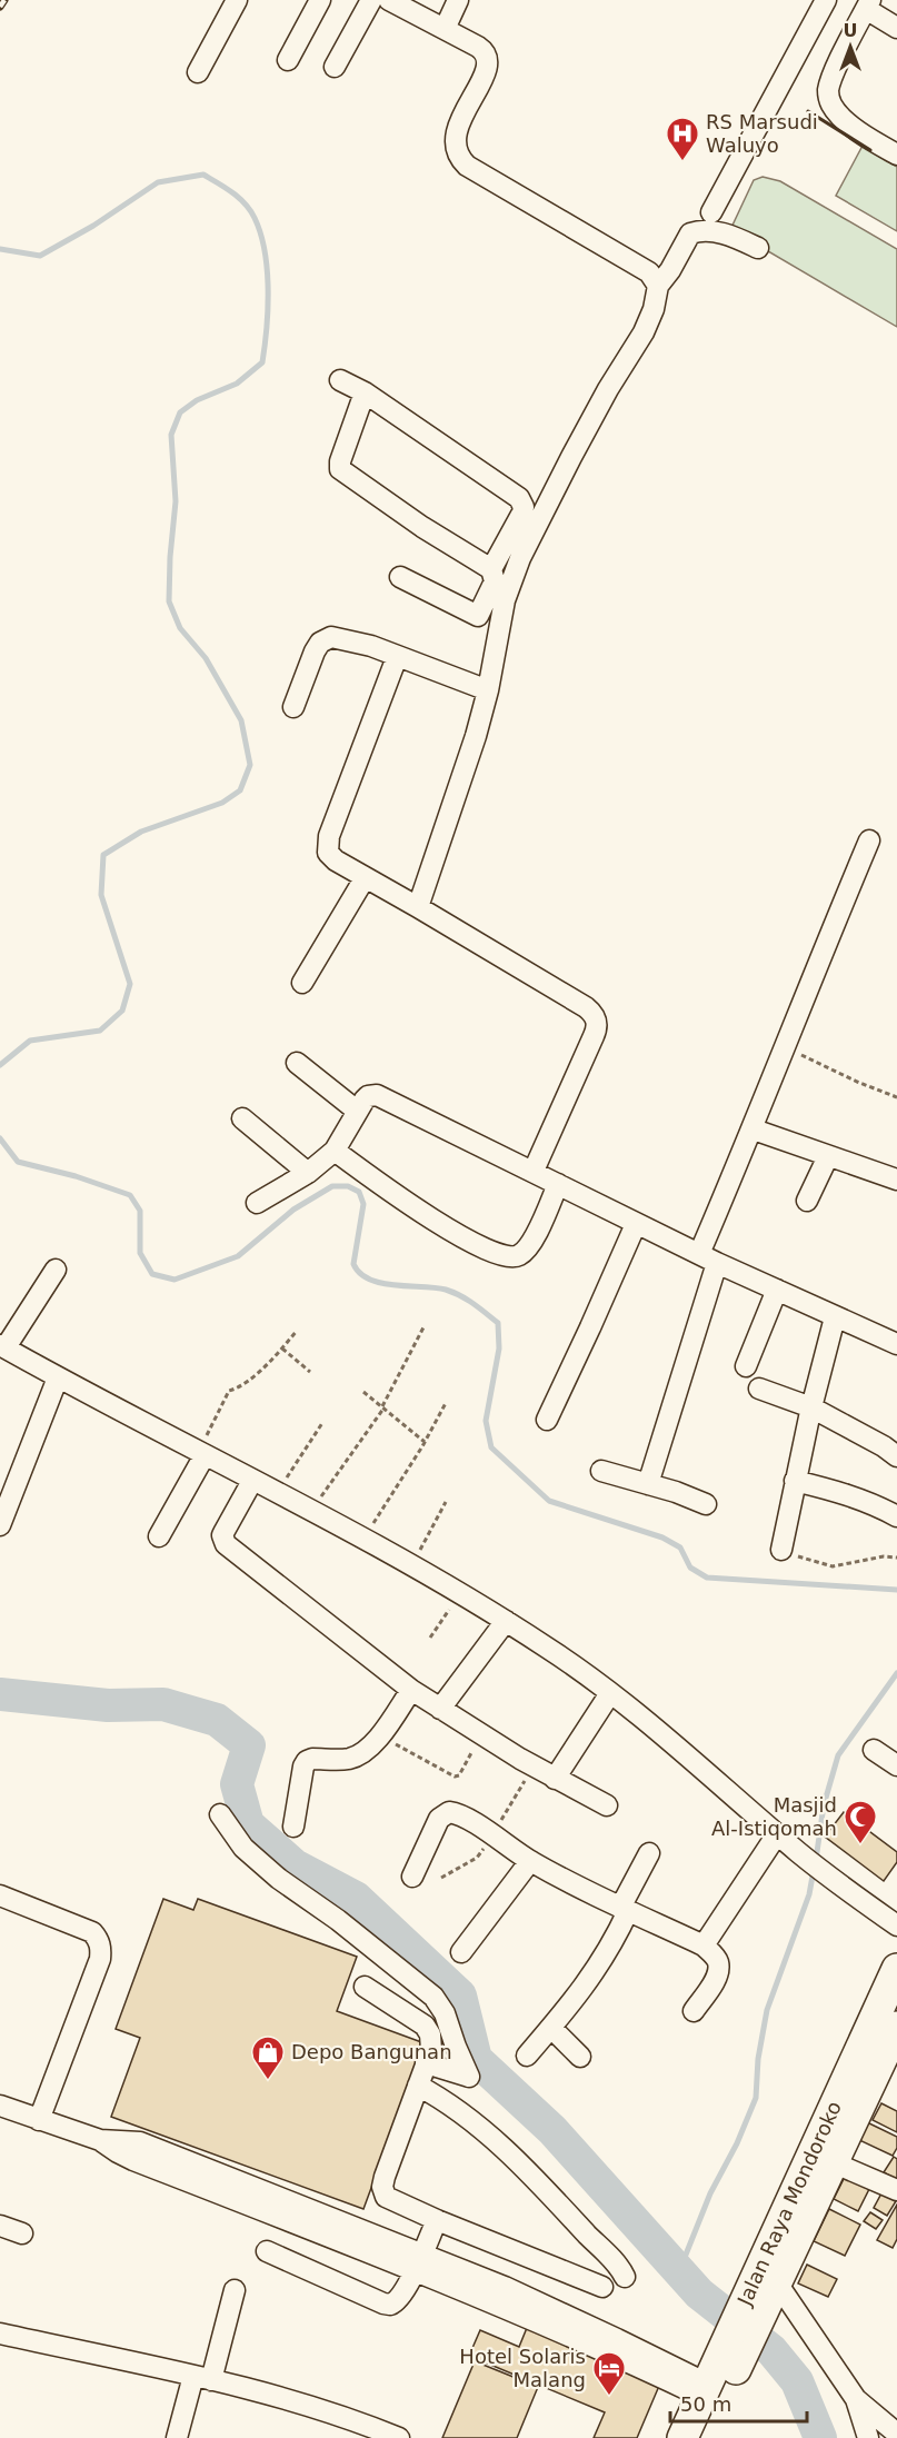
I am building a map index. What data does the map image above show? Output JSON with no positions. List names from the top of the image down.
{
  "streets": {
    "highway": ["Jalan Raya Mondoroko"]
  },
  "places": {
    "hospital": ["RS Marsudi Waluyo"],
    "mosque": ["Masjid Al-Istiqomah"],
    "shop": ["Depo Bangunan"],
    "hotel": ["Hotel Solaris Malang"]
  },
  "scale_bar": "50 m",
  "north": "top"
}
